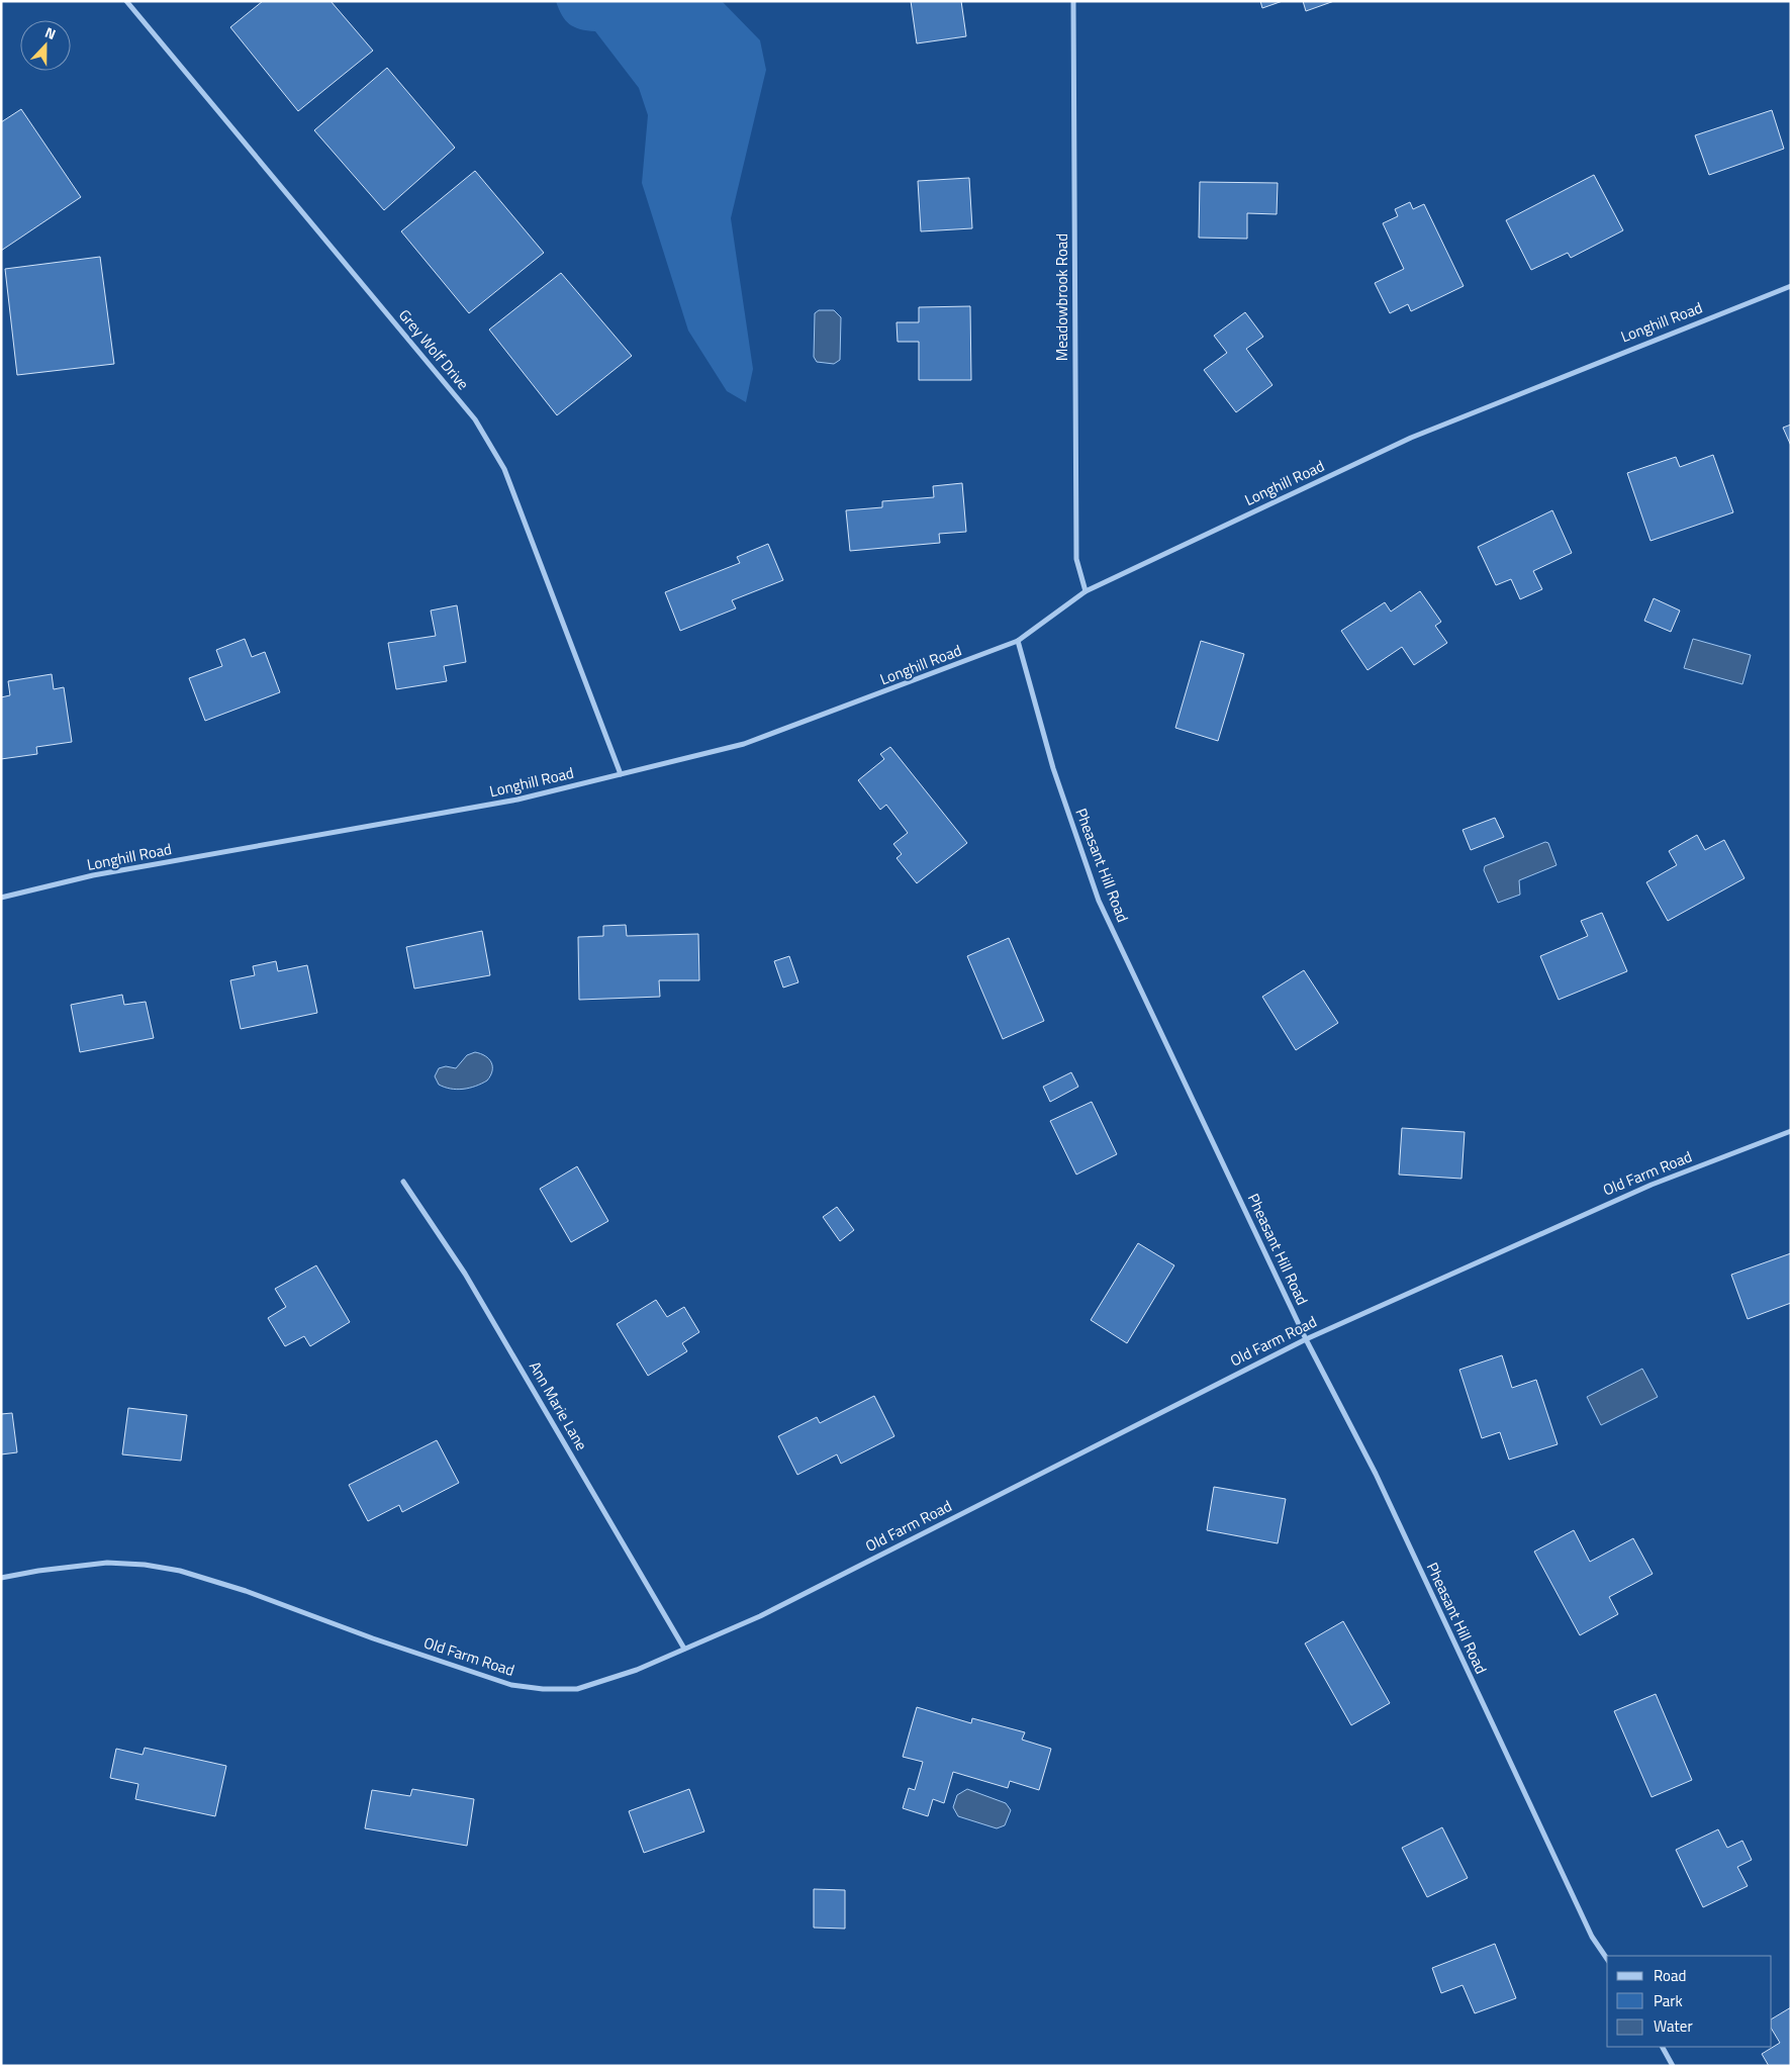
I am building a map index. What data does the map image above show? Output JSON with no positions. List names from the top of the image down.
{
  "streets": {
    "street": [
      "Meadowbrook Road",
      "Longhill Road",
      "Grey Wolf Drive",
      "Pheasant Hill Road",
      "Old Farm Road",
      "Ann Marie Lane"
    ]
  },
  "crossings": [
    ["Meadowbrook Road", "Longhill Road"],
    ["Longhill Road", "Grey Wolf Drive"],
    ["Longhill Road", "Pheasant Hill Road"],
    ["Pheasant Hill Road", "Old Farm Road"],
    ["Old Farm Road", "Ann Marie Lane"]
  ],
  "legend": ["Road", "Park", "Water"],
  "north": "top"
}
